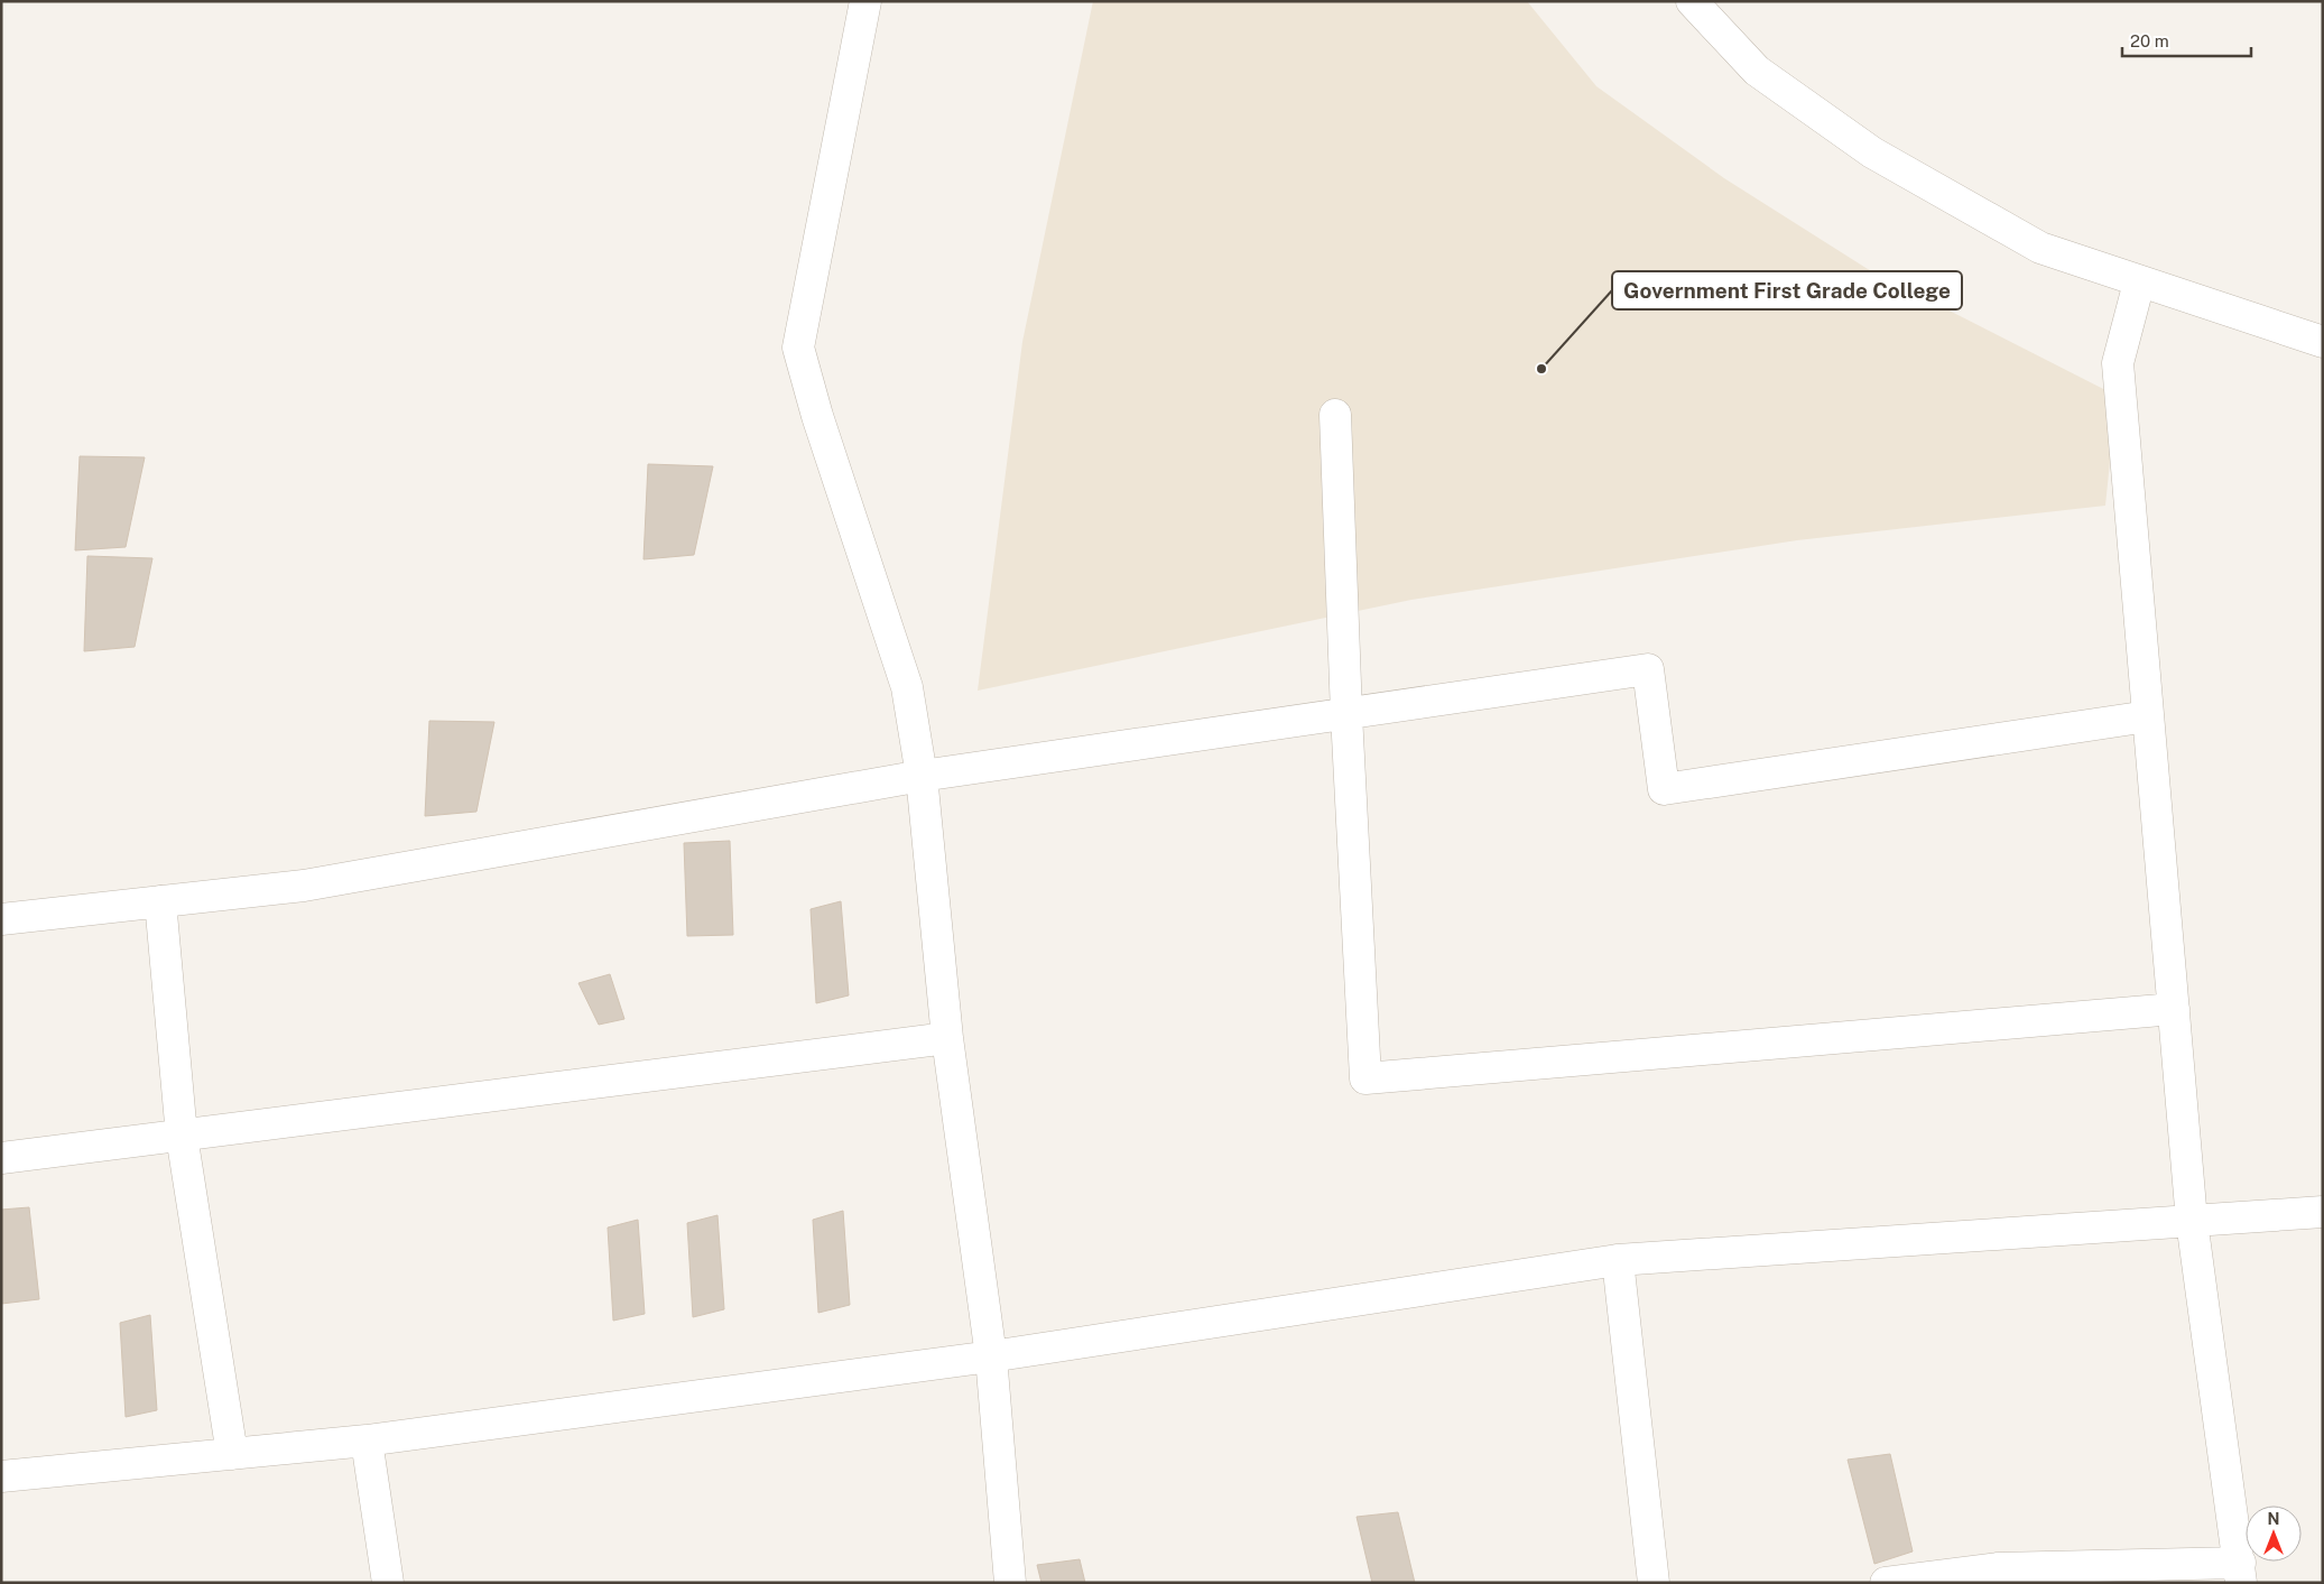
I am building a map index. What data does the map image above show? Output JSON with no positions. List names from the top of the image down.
{
  "places": ["Government First Grade College"],
  "scale_bar": "20 m",
  "north": "top"
}
